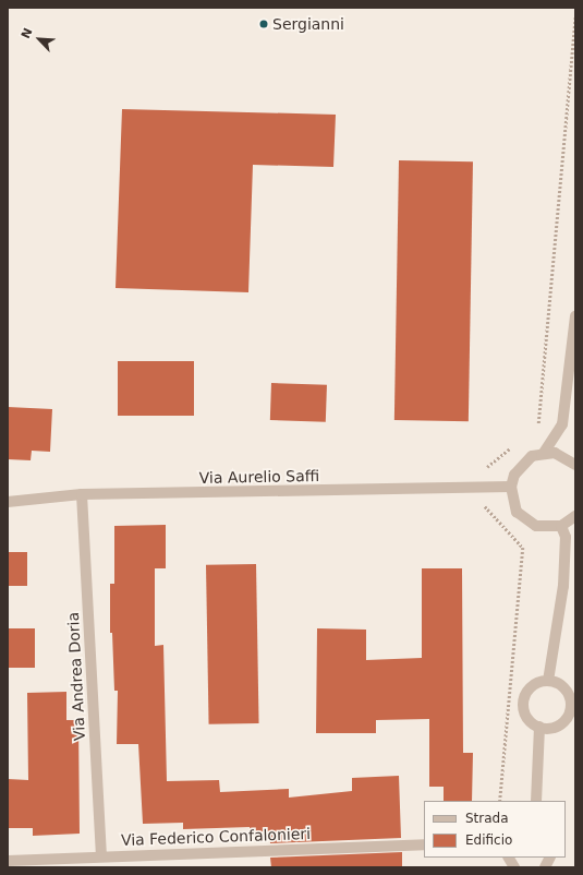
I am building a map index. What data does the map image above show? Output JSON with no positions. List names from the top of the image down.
{
  "streets": {
    "street": ["Via Aurelio Saffi", "Via Andrea Doria", "Via Federico Confalonieri"]
  },
  "crossings": [
    ["Via Aurelio Saffi", "Via Andrea Doria"],
    ["Via Andrea Doria", "Via Federico Confalonieri"]
  ],
  "places": ["Sergianni"],
  "legend": ["Strada", "Edificio"],
  "north": "top left"
}
